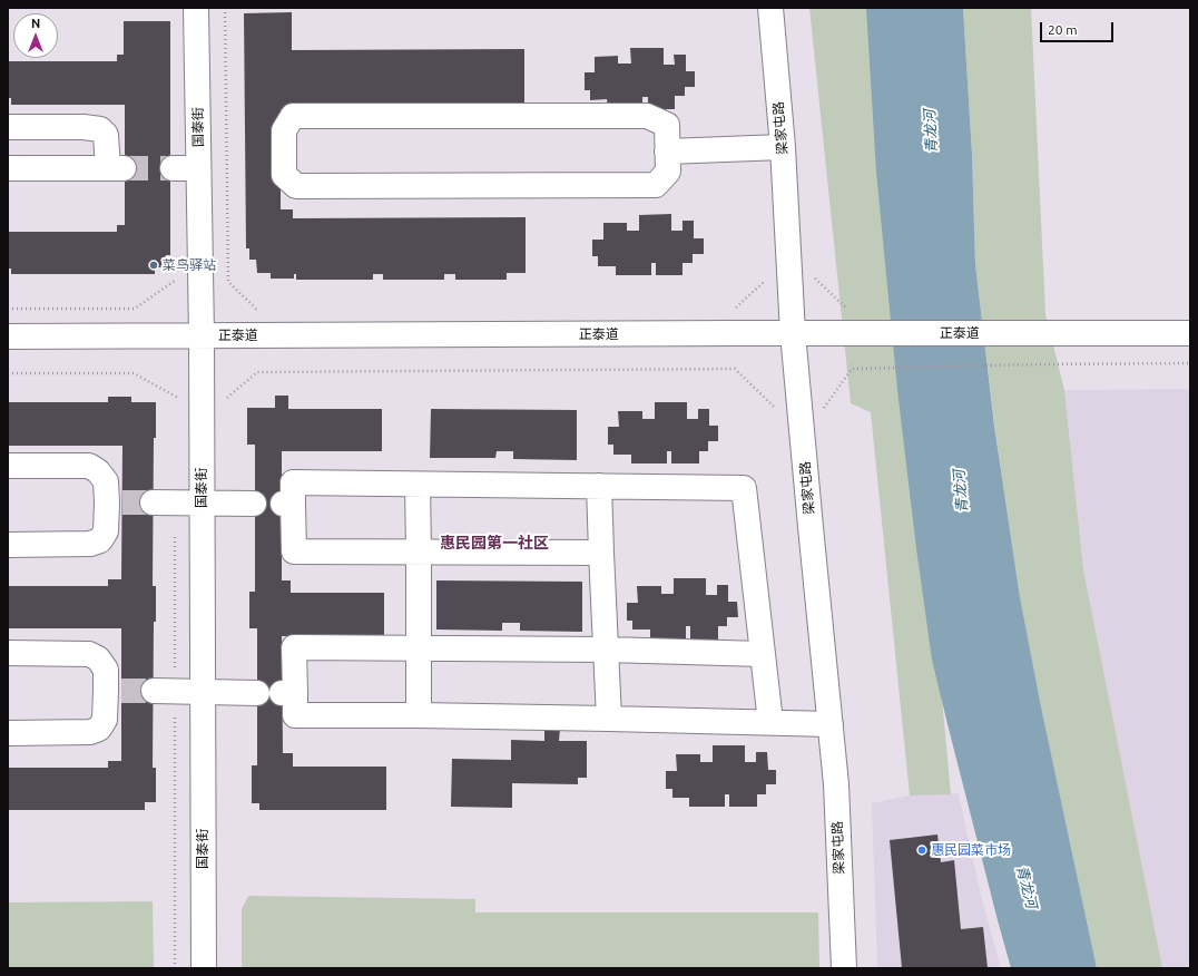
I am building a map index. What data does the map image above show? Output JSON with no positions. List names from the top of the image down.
{
  "streets": {
    "street": ["国泰街", "梁家屯路", "正泰道"]
  },
  "crossings": [
    ["国泰街", "正泰道"],
    ["梁家屯路", "正泰道"]
  ],
  "districts": ["惠民园第一社区"],
  "water": ["青龙河"],
  "places": ["菜鸟驿站", "惠民园菜市场"],
  "scale_bar": "20 m",
  "north": "top"
}
